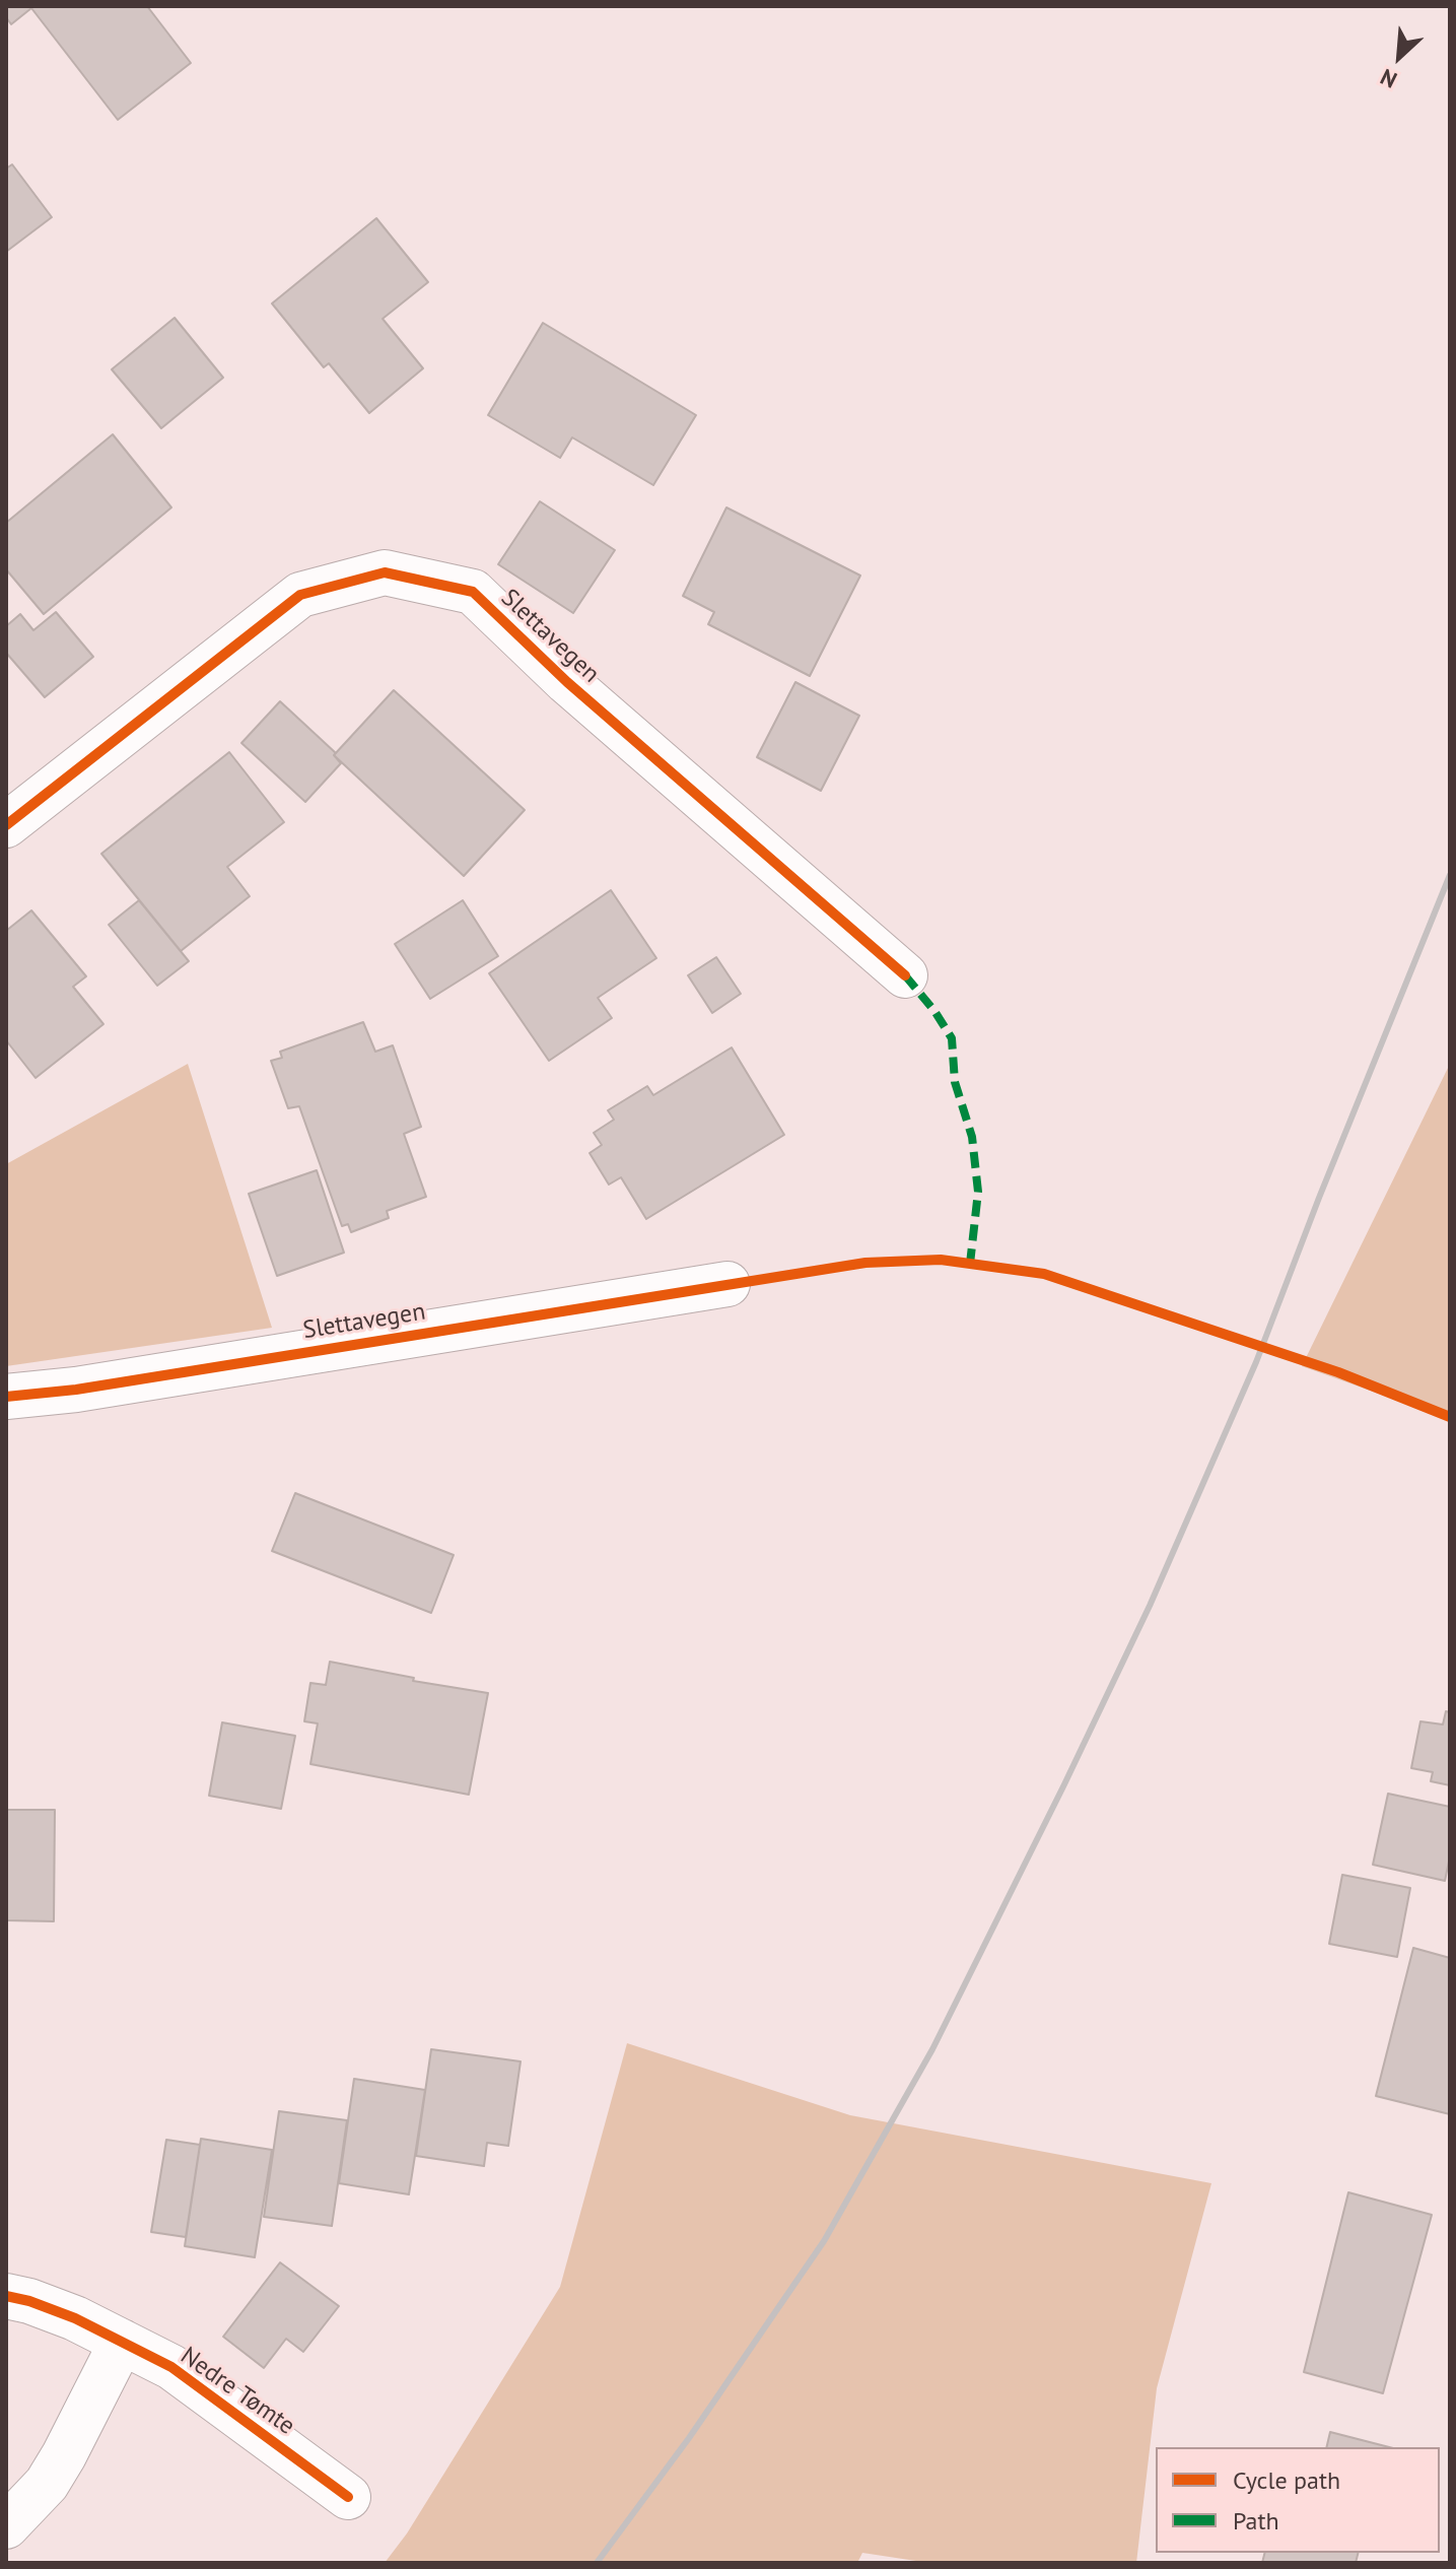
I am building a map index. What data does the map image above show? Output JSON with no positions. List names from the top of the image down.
{
  "streets": {
    "street": ["Slettavegen", "Nedre Tømte"]
  },
  "legend": ["Cycle path", "Path"],
  "north": "bottom left"
}
